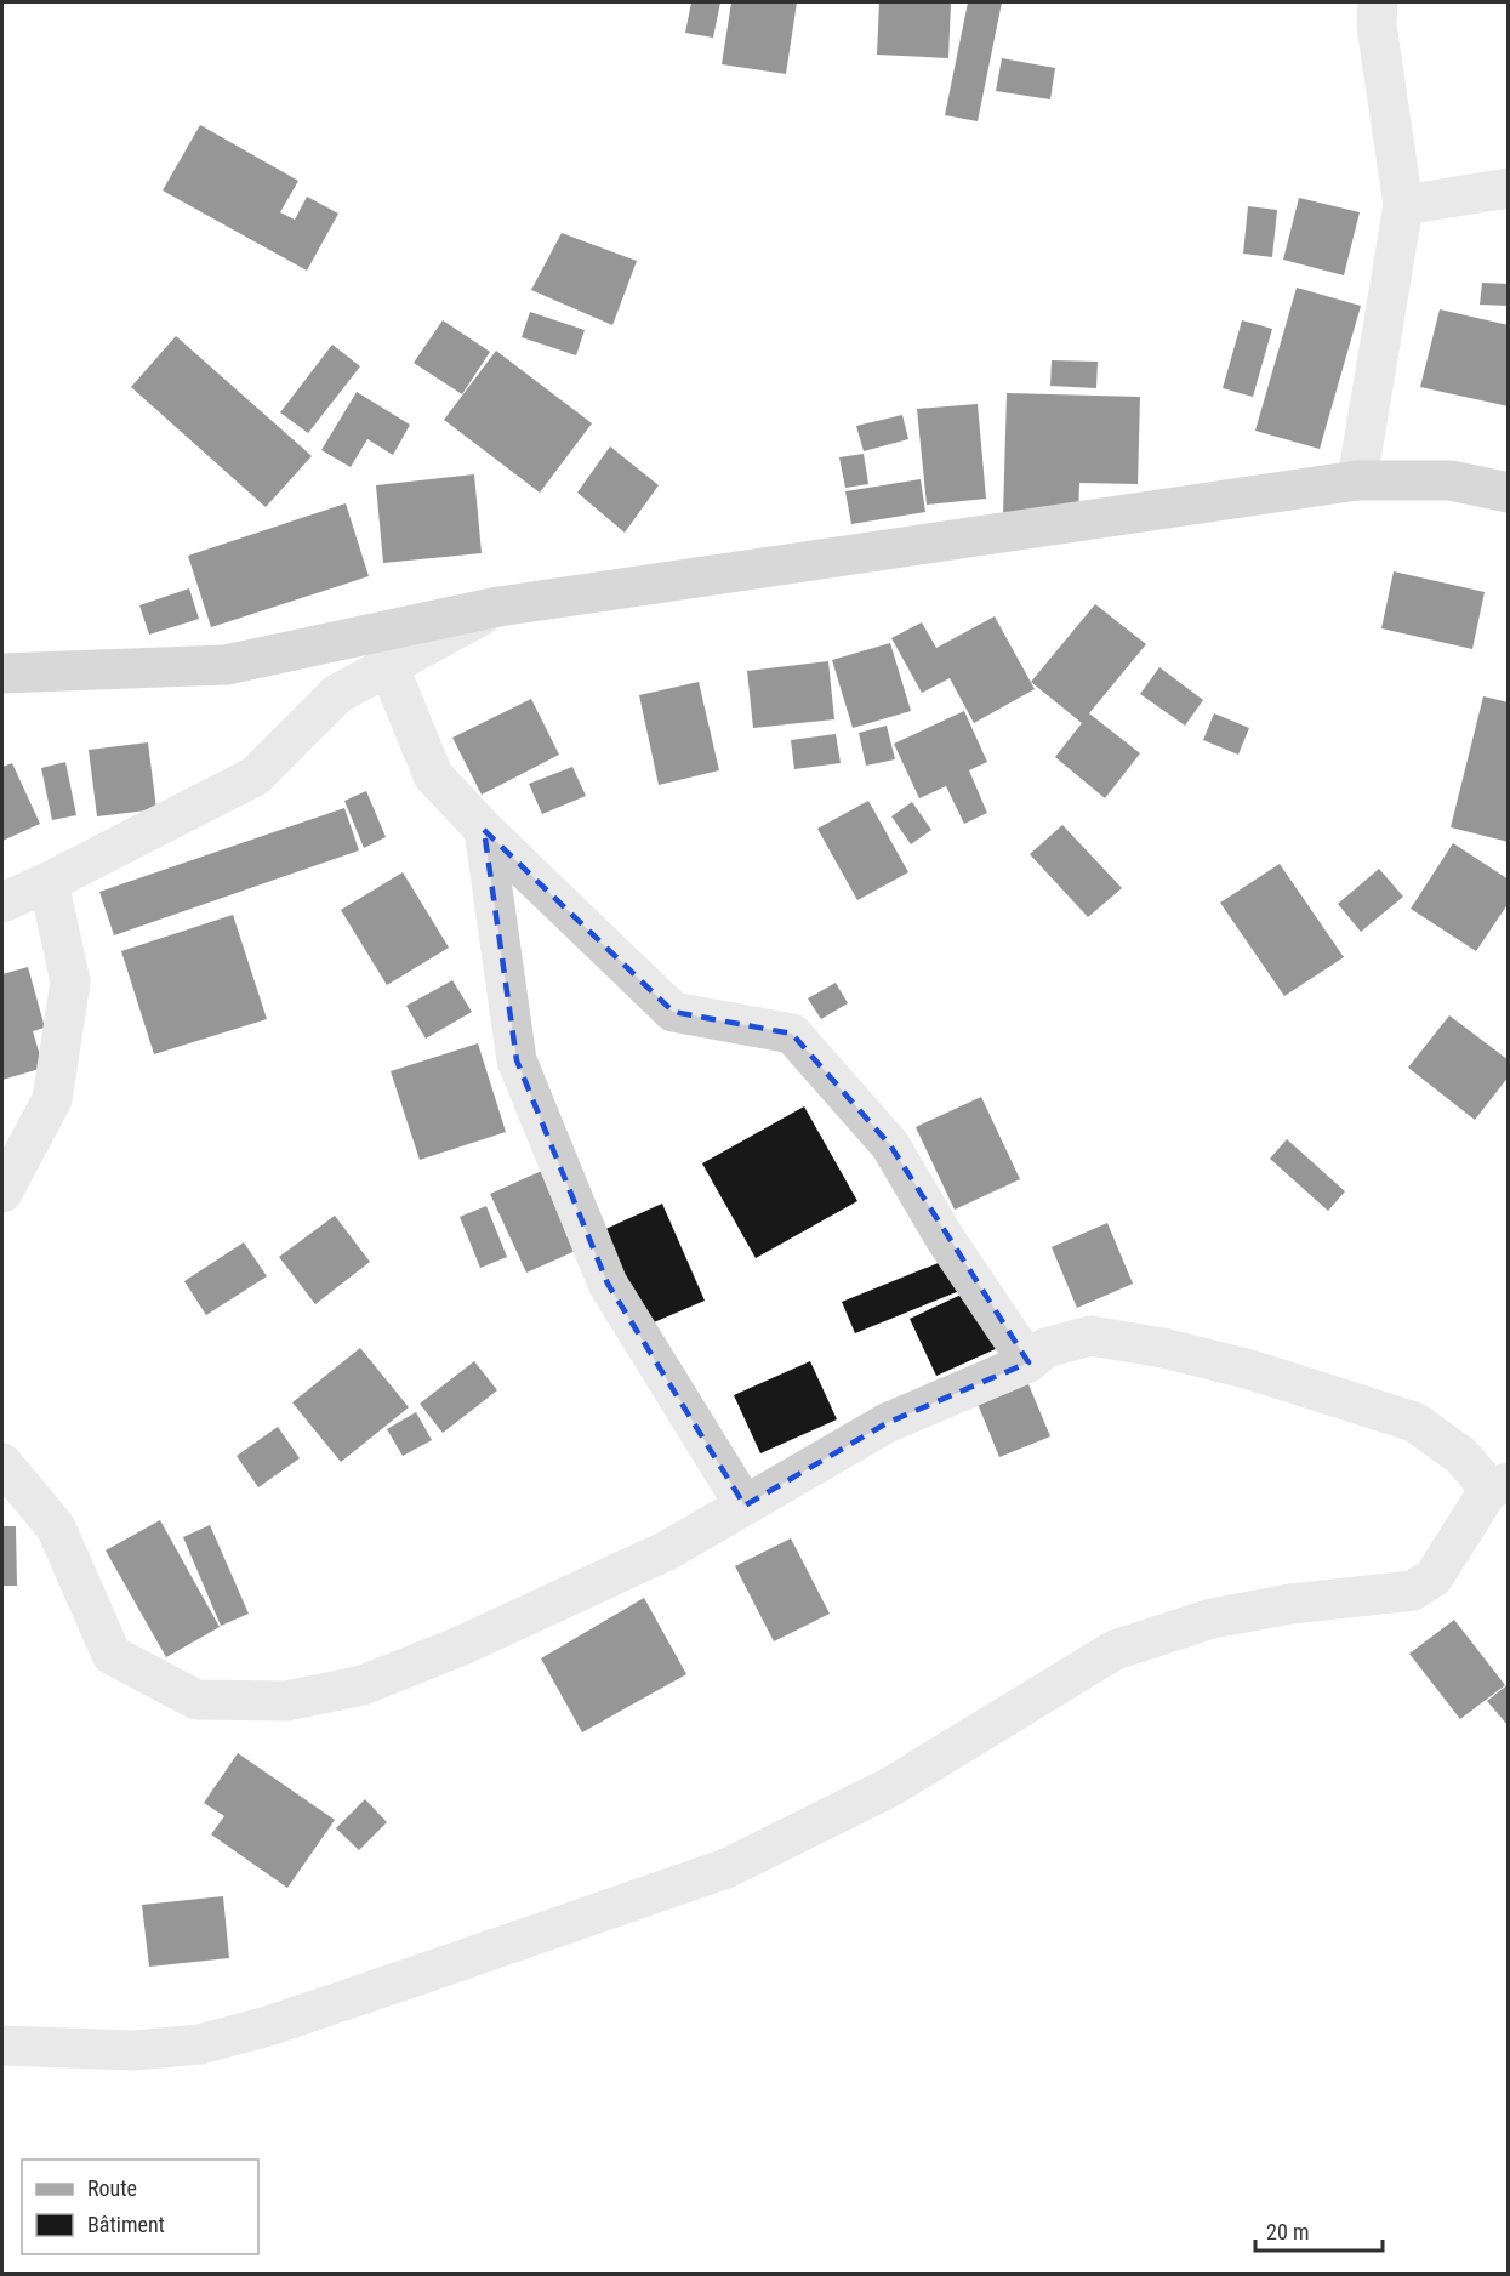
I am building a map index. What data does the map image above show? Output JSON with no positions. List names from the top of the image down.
{
  "legend": ["Route", "Bâtiment"],
  "scale_bar": "20 m"
}
